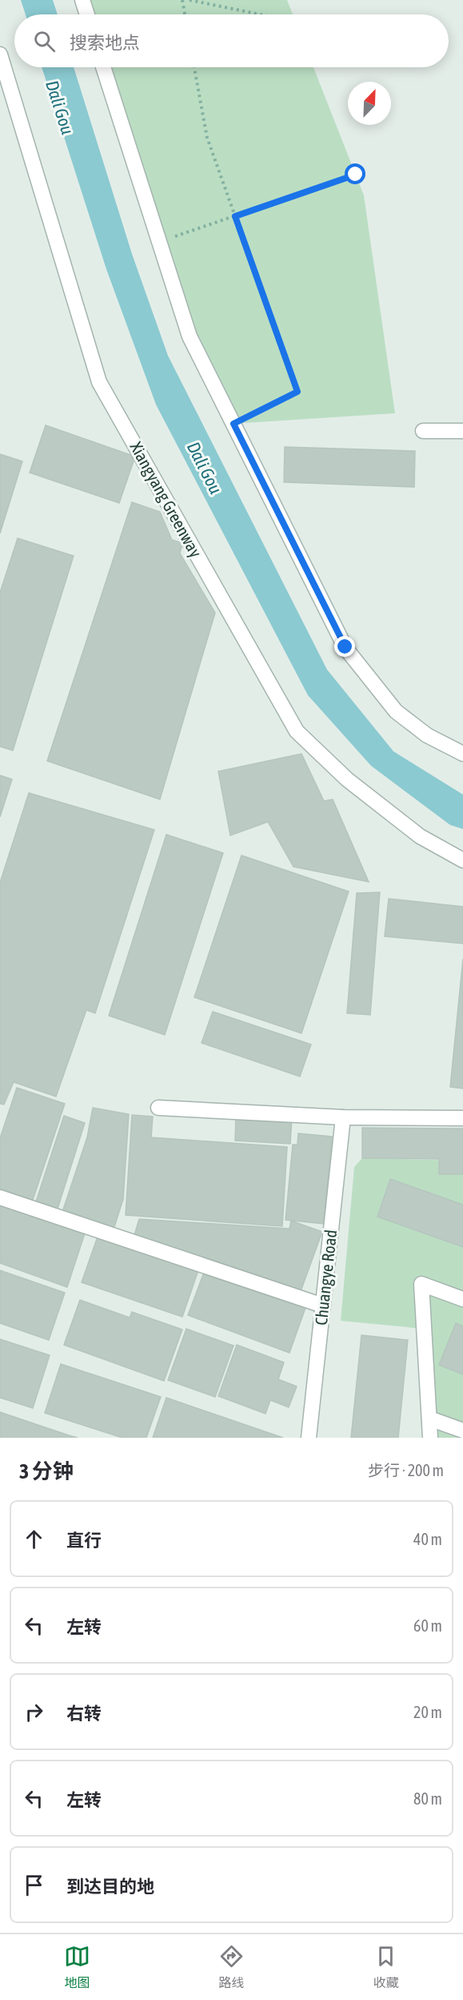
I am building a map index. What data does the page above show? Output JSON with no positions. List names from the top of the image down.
{
  "streets": {
    "street": ["Xiangyang Greenway", "Chuangye Road"]
  },
  "water": ["Dali Gou"],
  "north": "top right",
  "page": {
    "search": "搜索地点",
    "heading": ["3 分钟", "步行 · 200 m"],
    "list": [
      ["直行", "40 m"],
      ["左转", "60 m"],
      ["右转", "20 m"],
      ["左转", "80 m"],
      "到达目的地"
    ],
    "nav": ["地图", "路线", "收藏"]
  }
}
